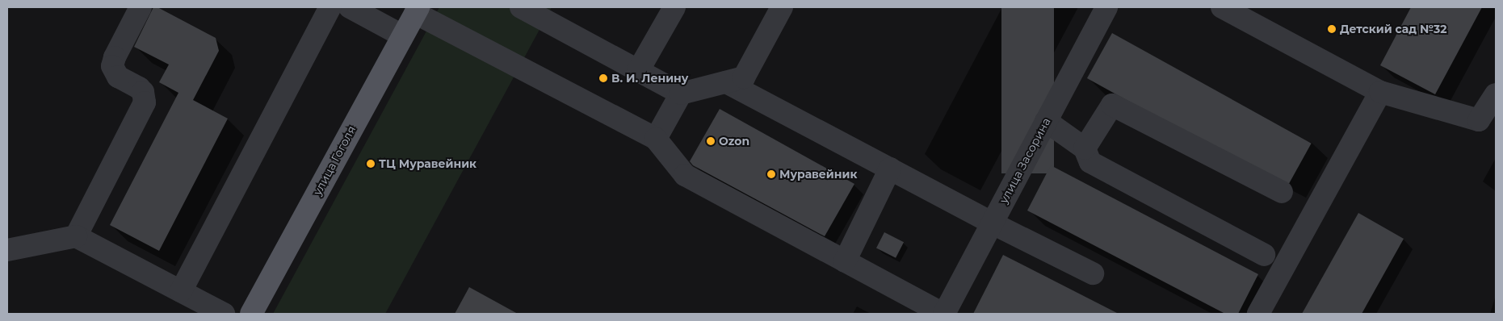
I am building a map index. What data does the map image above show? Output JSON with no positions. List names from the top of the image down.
{
  "streets": {
    "main road": ["улица Гоголя"],
    "street": ["улица Засорина"]
  },
  "places": [
    "Детский сад №32",
    "В. И. Ленину",
    "Ozon",
    "ТЦ Муравейник",
    "Муравейник"
  ]
}
